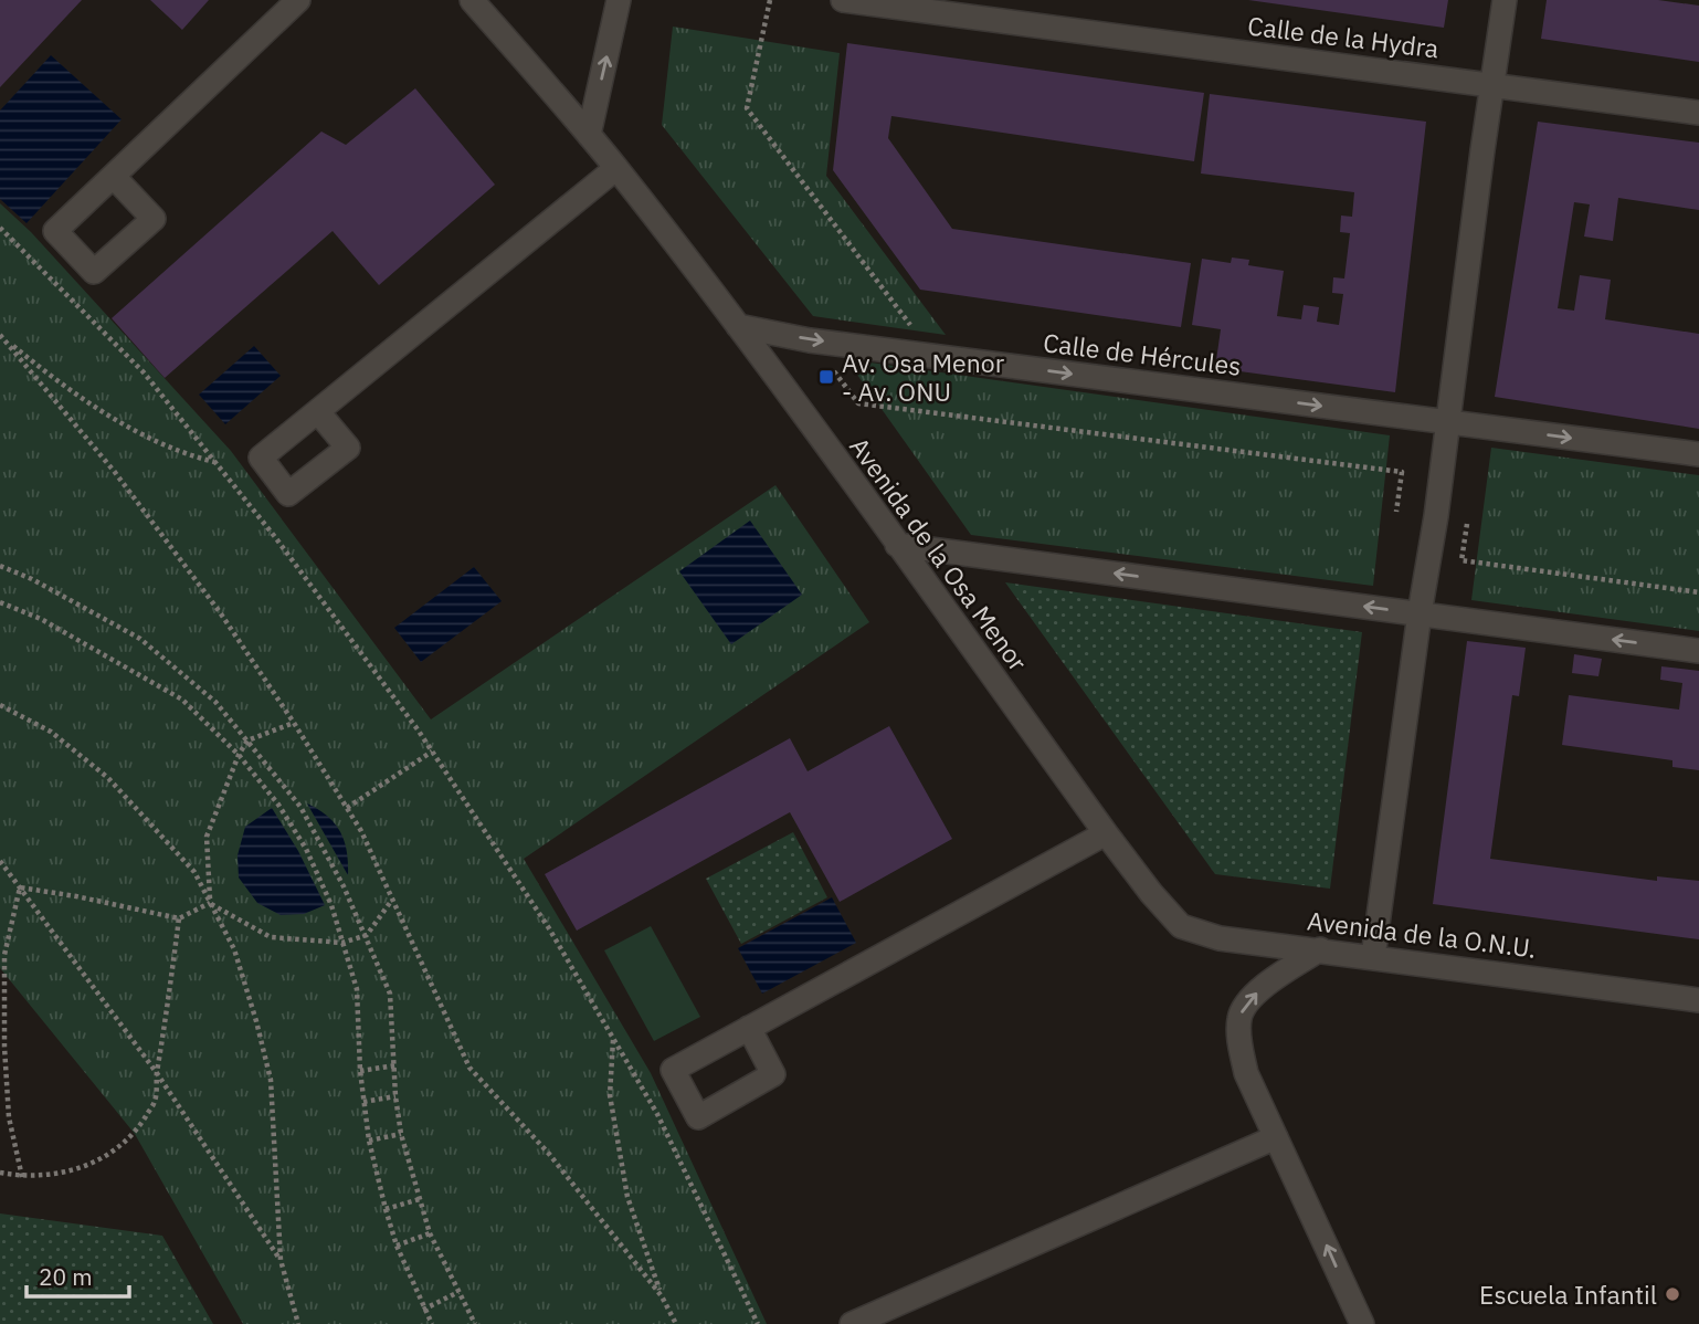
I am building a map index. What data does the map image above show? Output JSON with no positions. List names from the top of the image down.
{
  "streets": {
    "street": [
      "Calle de la Hydra",
      "Calle de Hércules",
      "Avenida de la Osa Menor",
      "Avenida de la O.N.U."
    ]
  },
  "crossings": [
    ["Calle de Hércules", "Avenida de la Osa Menor"],
    ["Avenida de la Osa Menor", "Avenida de la O.N.U."]
  ],
  "places": {
    "transit": ["Av. Osa Menor - Av. ONU"],
    "other": ["Escuela Infantil"]
  },
  "scale_bar": "20 m"
}
